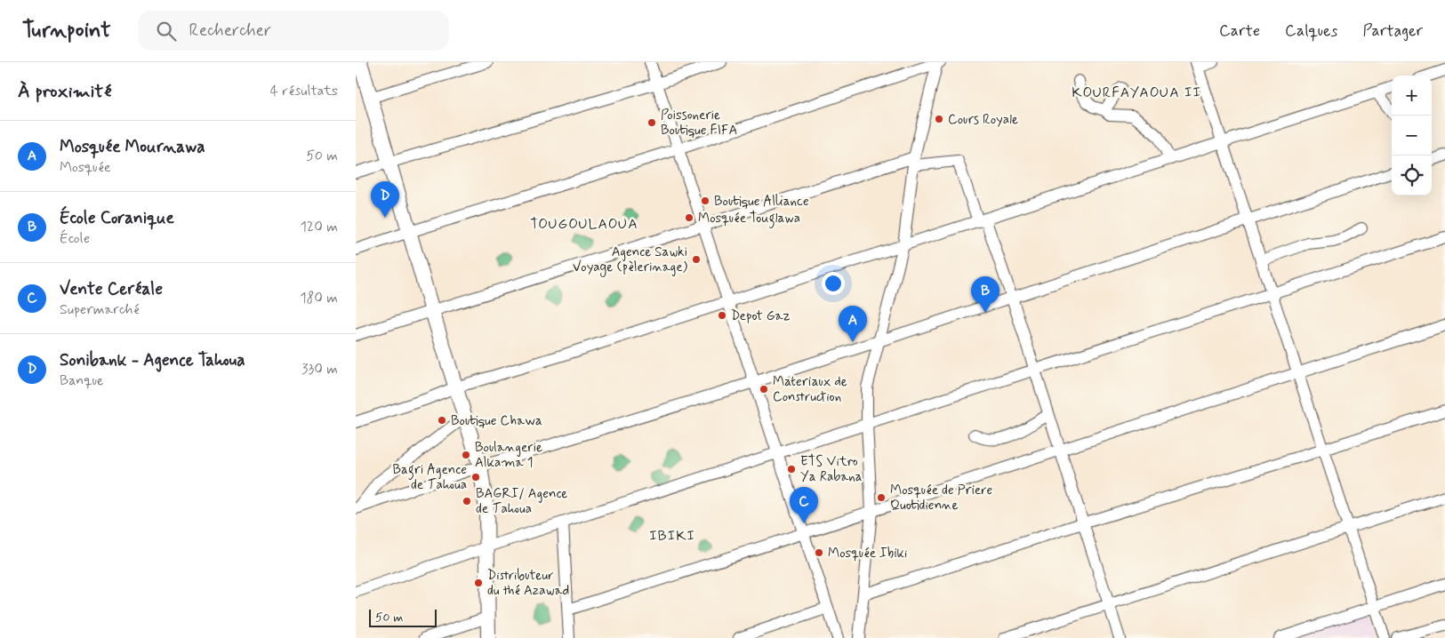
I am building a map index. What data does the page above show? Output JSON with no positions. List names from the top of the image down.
{
  "districts": ["KOURFAYAOUA II", "TOUGOULAOUA", "IBIKI"],
  "places": [
    "Cours Royale",
    "Poissonerie Boutique FIFA",
    "Boutique Alliance",
    "Mosquée Touglawa",
    "Agence Sawki Voyage (pèlerinage)",
    "Depot Gaz",
    "Materiaux de Construction",
    "Boutique Chawa",
    "Boulangerie Alkama 1",
    "ETS Vitro Ya Rabana",
    "Bagri Agence de Tahoua",
    "Mosquée de Priere Quotidienne",
    "BAGRI/ Agence de Tahoua",
    "Mosquée Ibiki",
    "Distributeur du thé Azawad"
  ],
  "scale_bar": "50 m",
  "page": {
    "header": "Turnpoint",
    "search": "Rechercher",
    "nav": ["Carte", "Calques", "Partager"],
    "heading": ["À proximité", "4 résultats"],
    "map_buttons": ["+", "−"],
    "list": [
      {
        "mark": "A",
        "name": "Mosquée Mournawa",
        "note": "Mosquée",
        "value": "50 m"
      },
      {
        "mark": "B",
        "name": "École Coranique",
        "note": "École",
        "value": "120 m"
      },
      {
        "mark": "C",
        "name": "Vente Ceréale",
        "note": "Supermarché",
        "value": "180 m"
      },
      {
        "mark": "D",
        "name": "Sonibank - Agence Tahoua",
        "note": "Banque",
        "value": "330 m"
      }
    ],
    "pins": [
      "D",
      "B",
      "A",
      "C"
    ],
    "scale": "50 m"
  }
}
